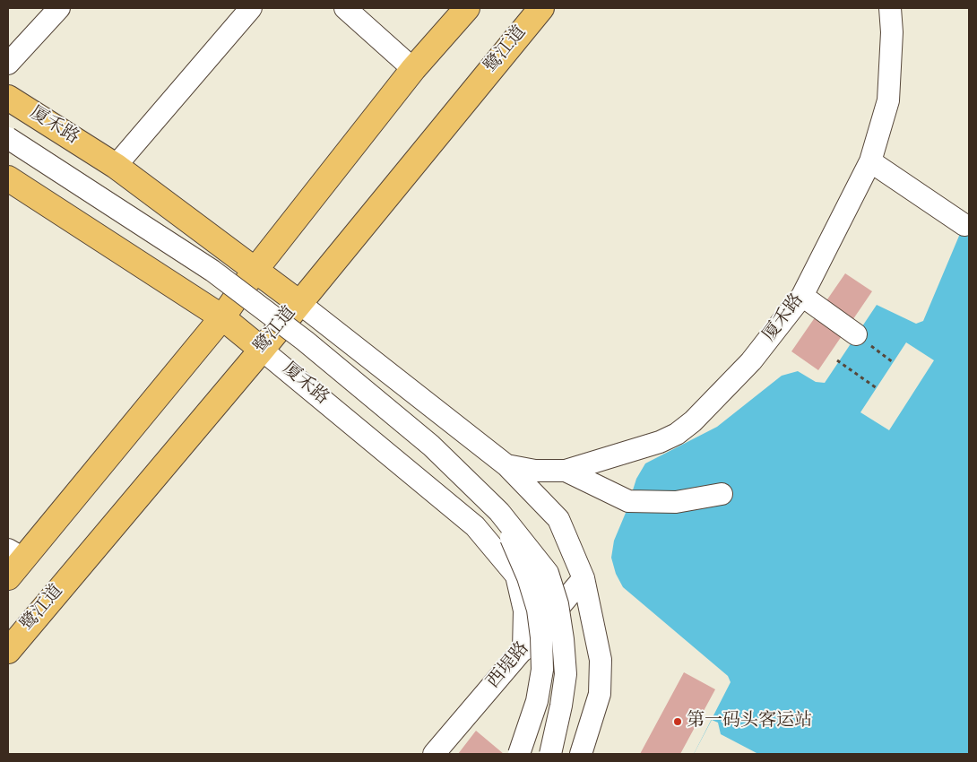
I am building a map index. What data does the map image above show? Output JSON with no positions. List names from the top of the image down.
{
  "streets": {
    "main road": ["鹭江道", "厦禾路"],
    "street": ["西堤路"]
  },
  "crossings": [
    ["鹭江道", "厦禾路"],
    ["厦禾路", "西堤路"]
  ],
  "places": ["第一码头客运站"]
}
